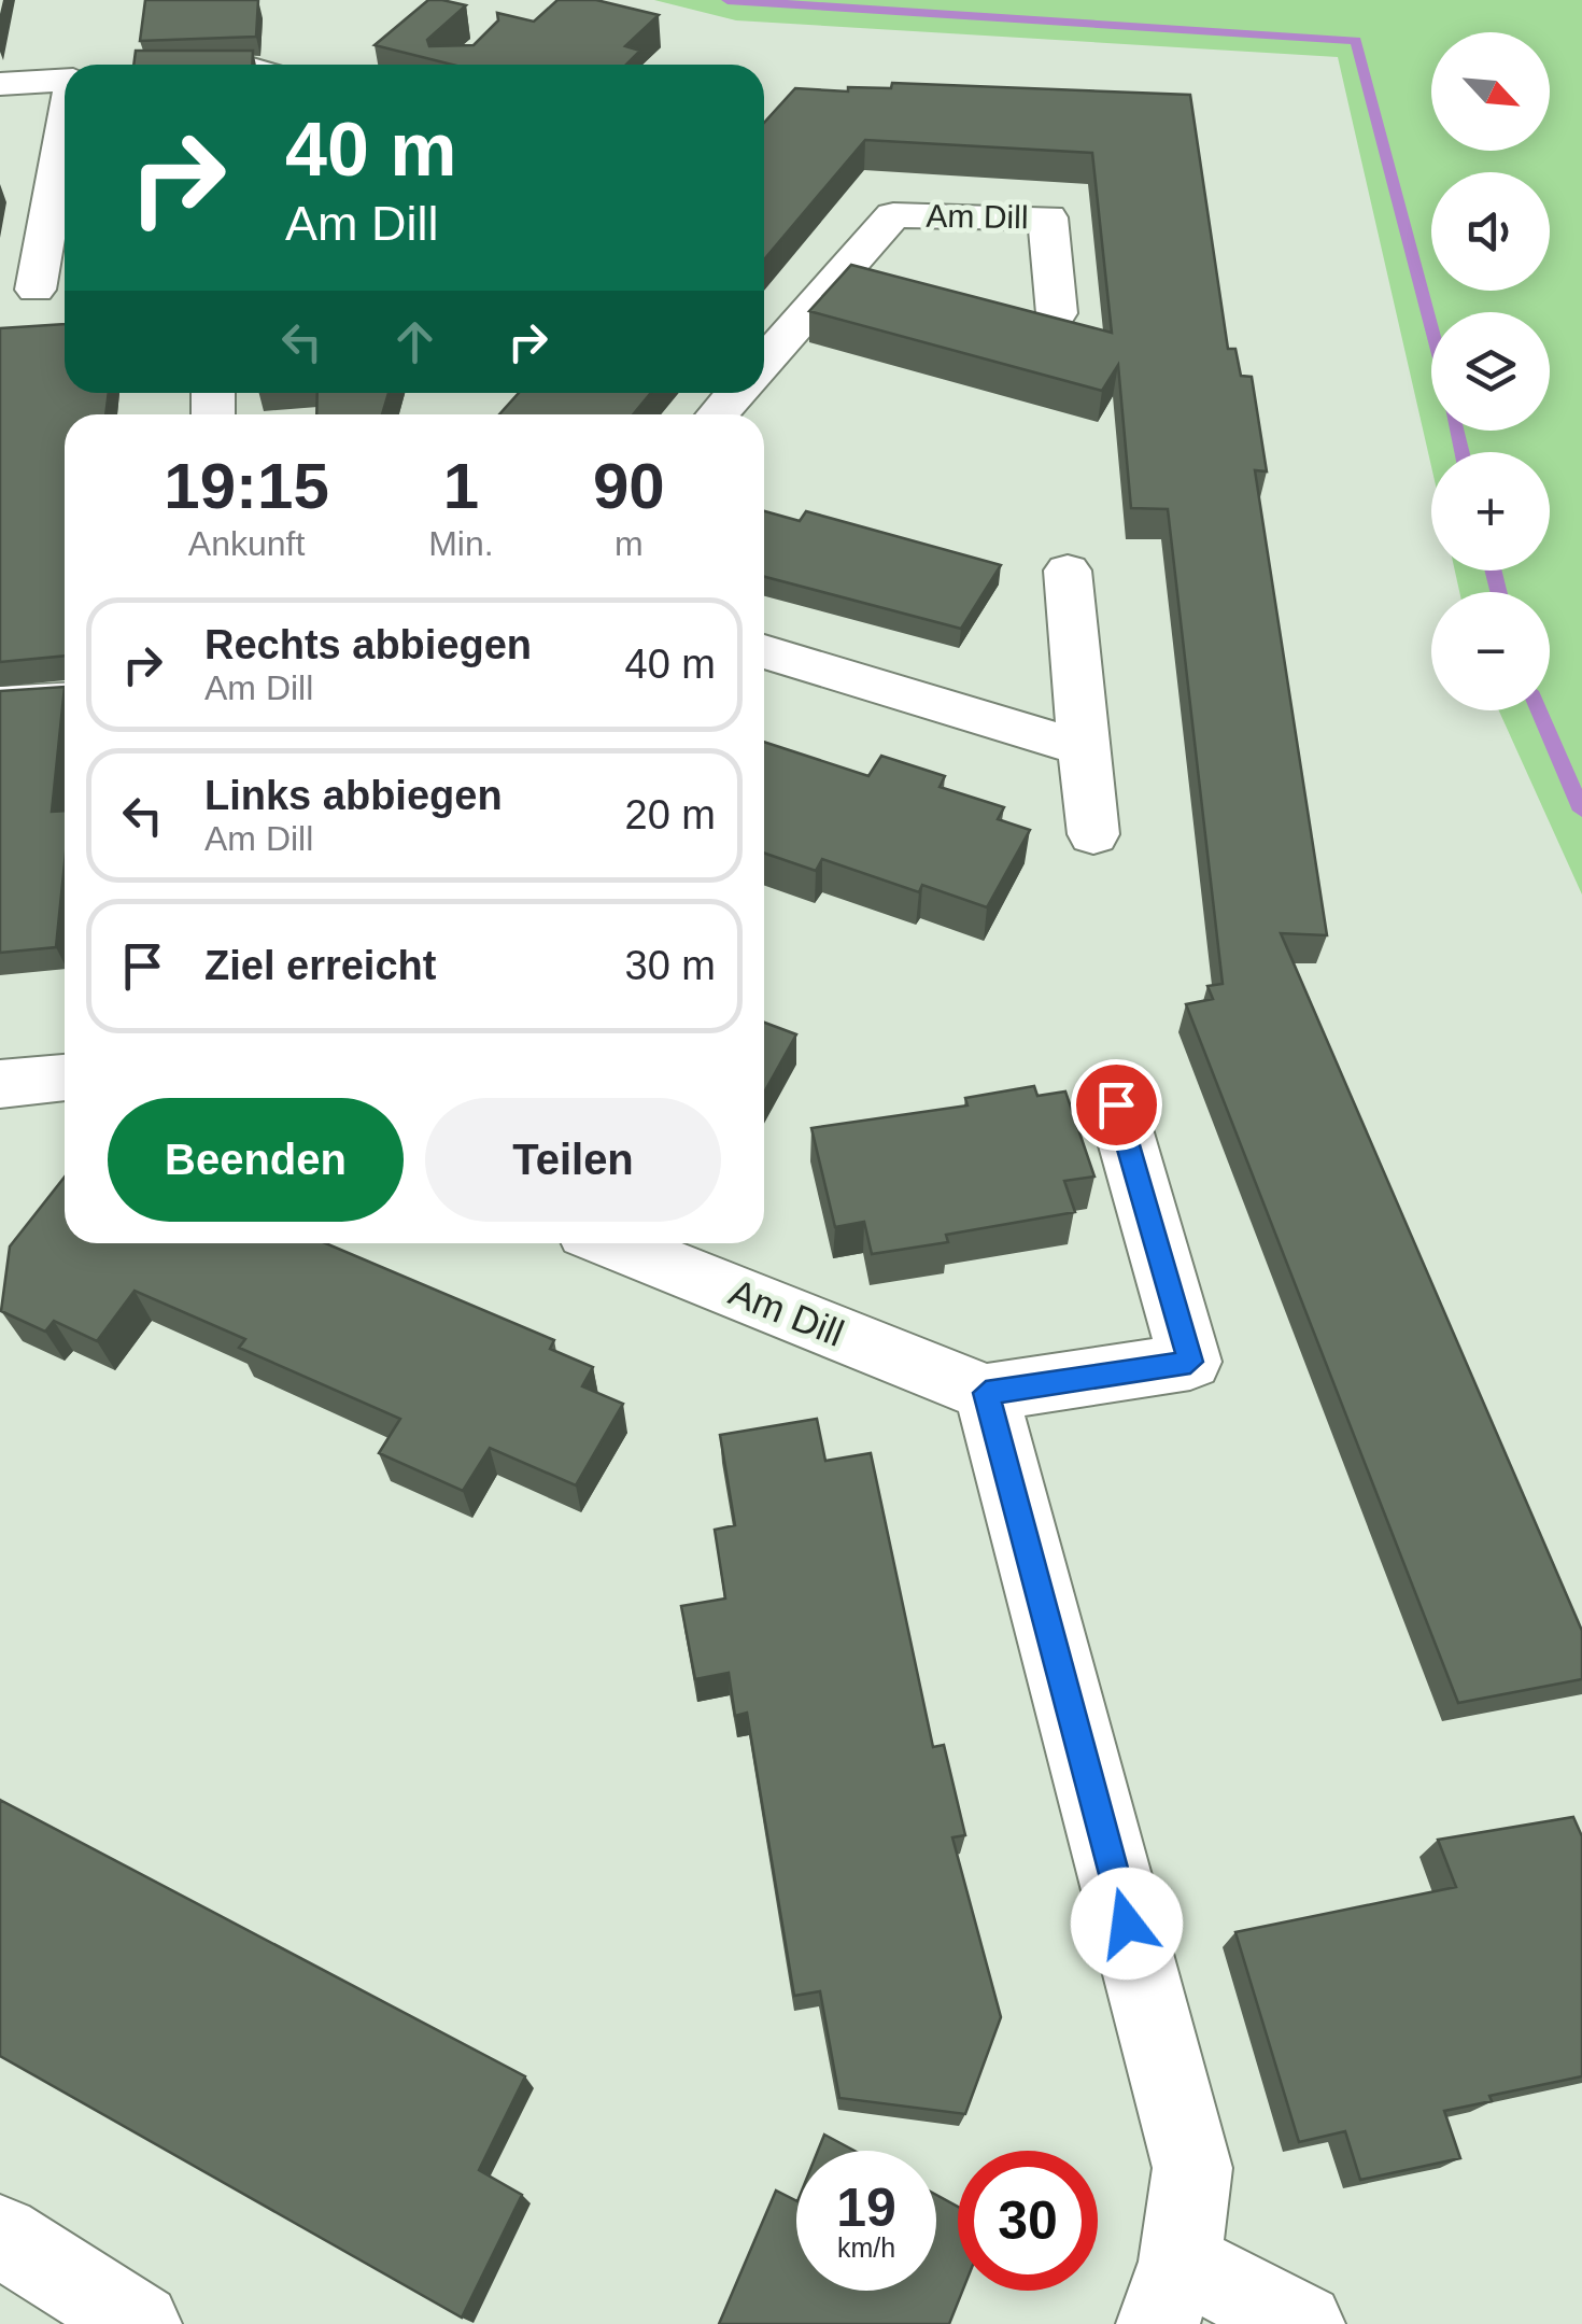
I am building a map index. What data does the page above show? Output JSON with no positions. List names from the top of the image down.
{
  "streets": {
    "street": ["Am Dill"]
  },
  "north": "bottom right",
  "page": {
    "map_buttons": ["+", "−"],
    "turn": ["40 m", "Am Dill"],
    "eta": [
      "19:15",
      "Ankunft",
      "1",
      "Min.",
      "90",
      "m"
    ],
    "list": [
      {
        "name": "Rechts abbiegen",
        "note": "Am Dill",
        "value": "40 m"
      },
      {
        "name": "Links abbiegen",
        "note": "Am Dill",
        "value": "20 m"
      },
      {
        "name": "Ziel erreicht",
        "value": "30 m"
      }
    ],
    "buttons": ["Beenden", "Teilen"],
    "speed": "19 km/h",
    "limit": "30"
  }
}
